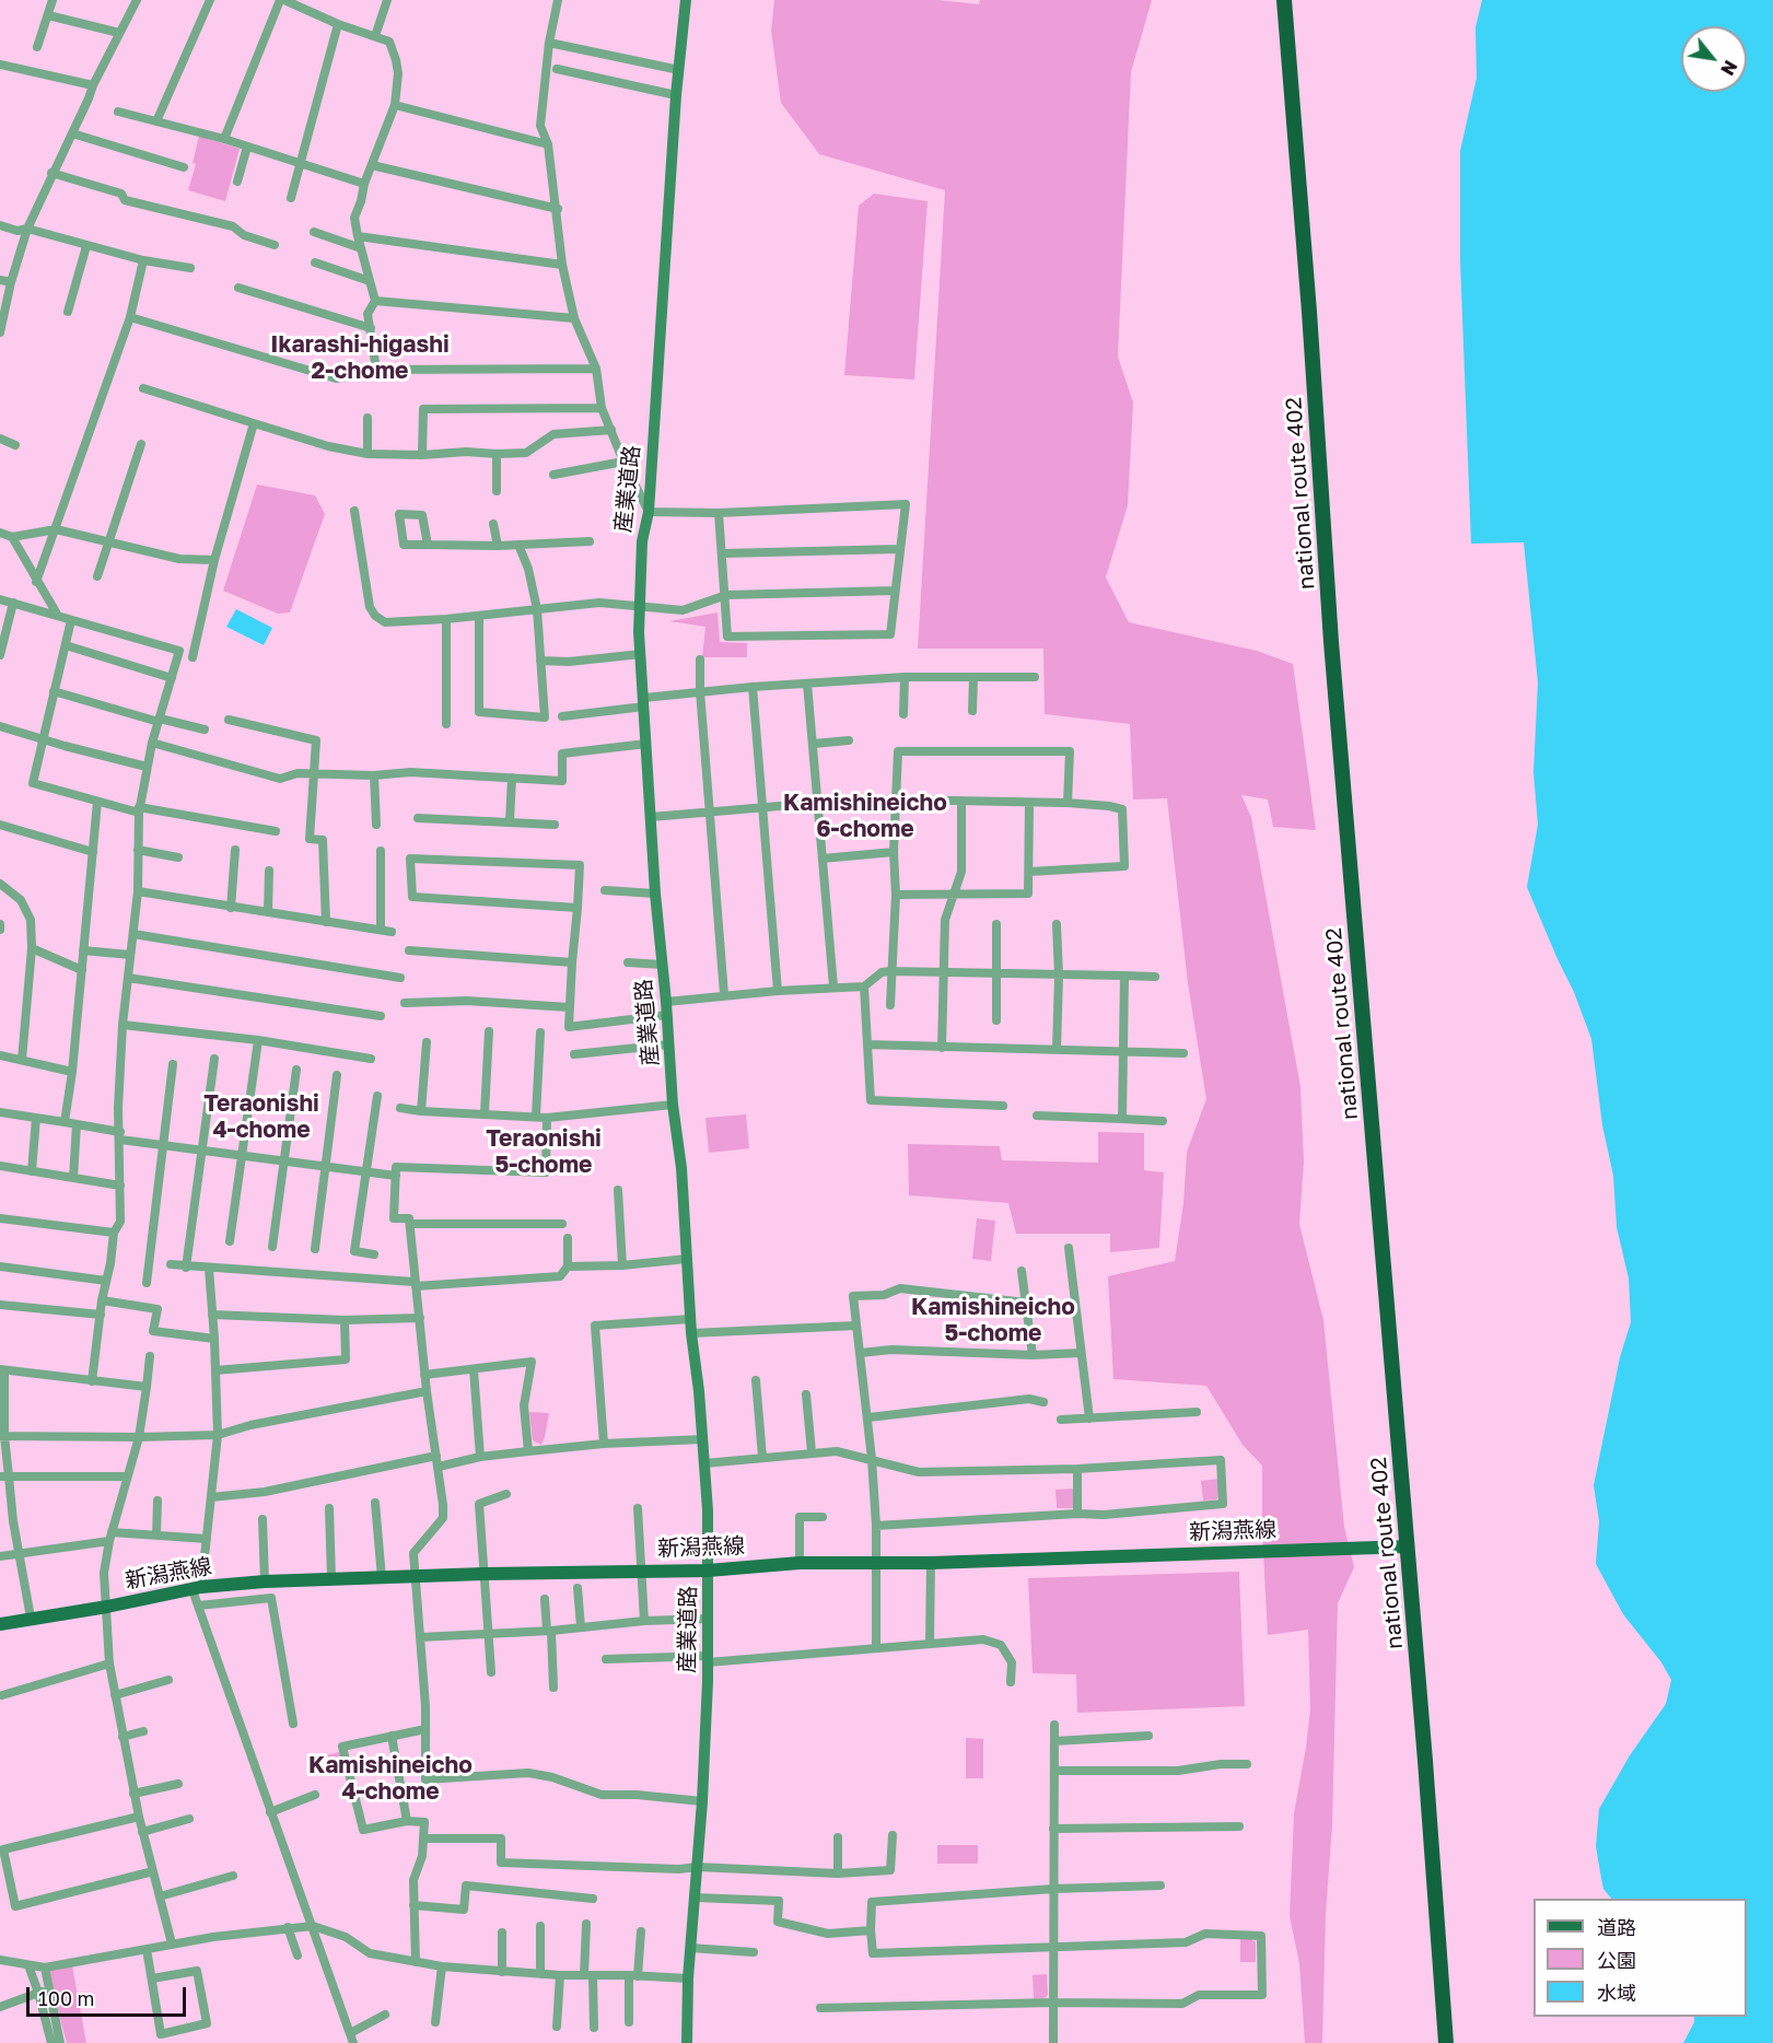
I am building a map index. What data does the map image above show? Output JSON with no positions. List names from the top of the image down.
{
  "streets": {
    "highway": ["national route 402"],
    "main road": ["新潟燕線"],
    "street": ["産業道路"]
  },
  "crossings": [
    ["産業道路", "新潟燕線"],
    ["national route 402", "新潟燕線"]
  ],
  "districts": [
    "Ikarashi-higashi 2-chome",
    "Kamishineicho 6-chome",
    "Teraonishi 4-chome",
    "Teraonishi 5-chome",
    "Kamishineicho 5-chome",
    "Kamishineicho 4-chome"
  ],
  "legend": ["道路", "公園", "水域"],
  "scale_bar": "100 m",
  "north": "bottom right"
}
